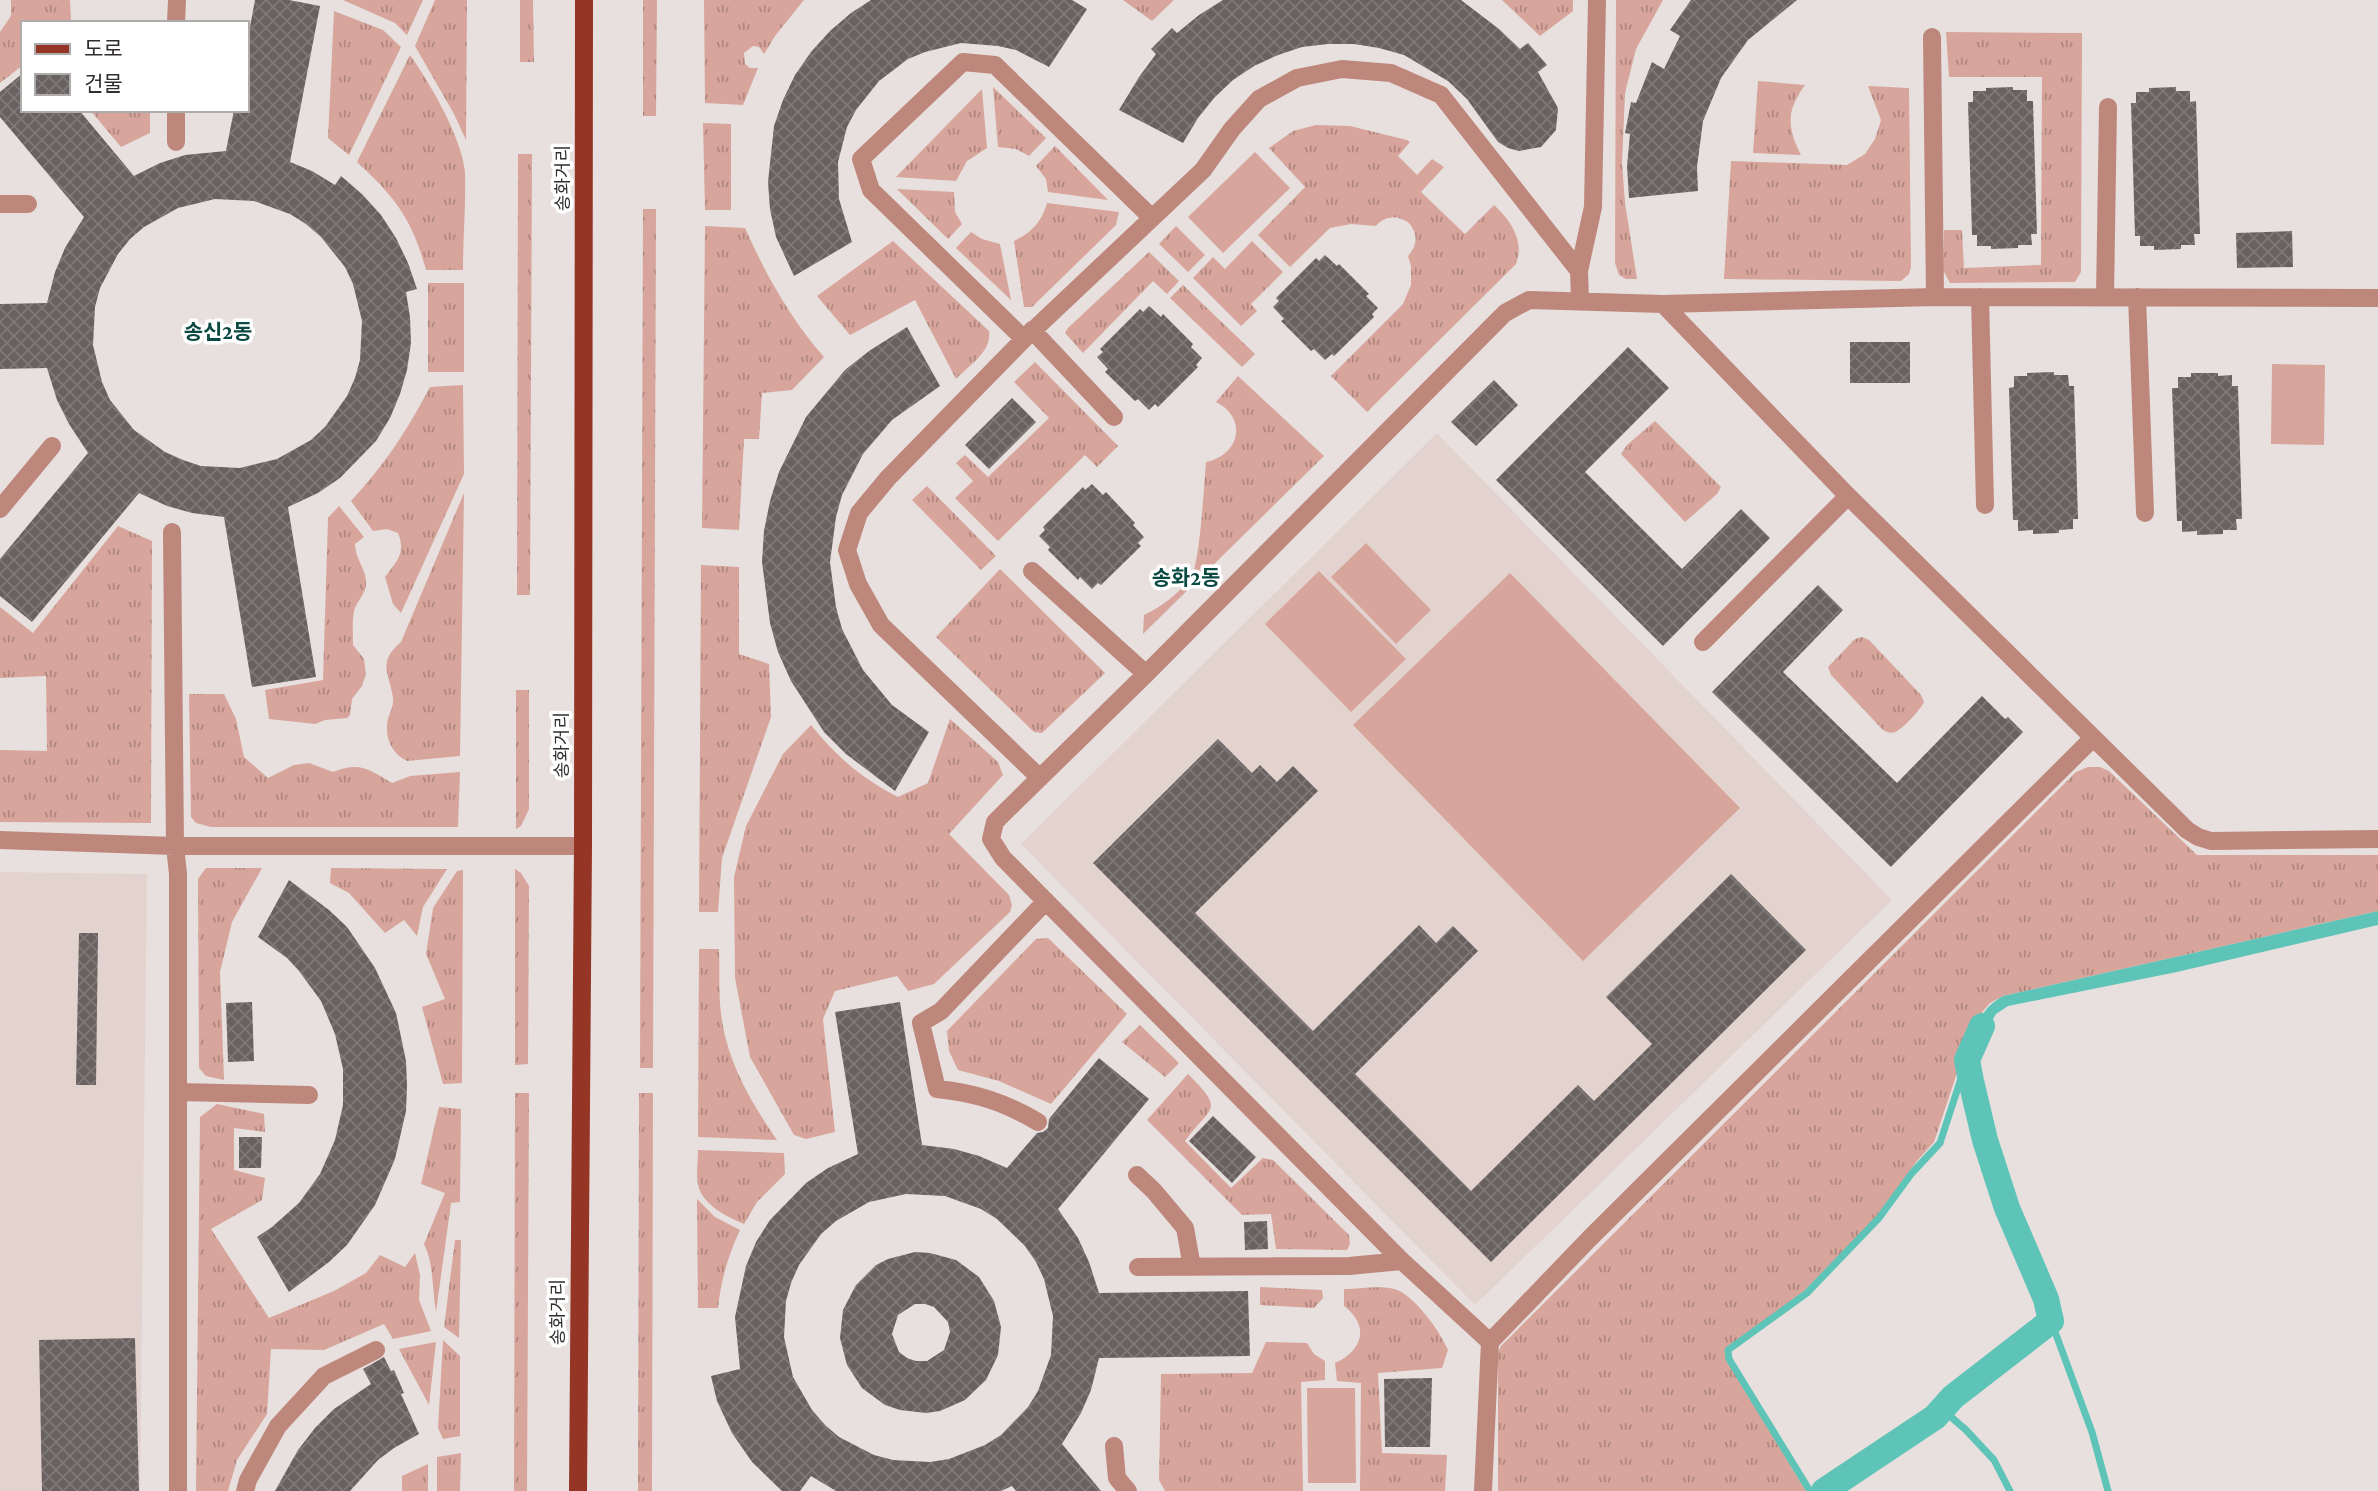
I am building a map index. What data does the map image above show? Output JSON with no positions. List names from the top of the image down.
{
  "streets": {
    "main road": ["송화거리"]
  },
  "districts": ["송신2동", "송화2동"],
  "legend": ["도로", "건물"]
}
